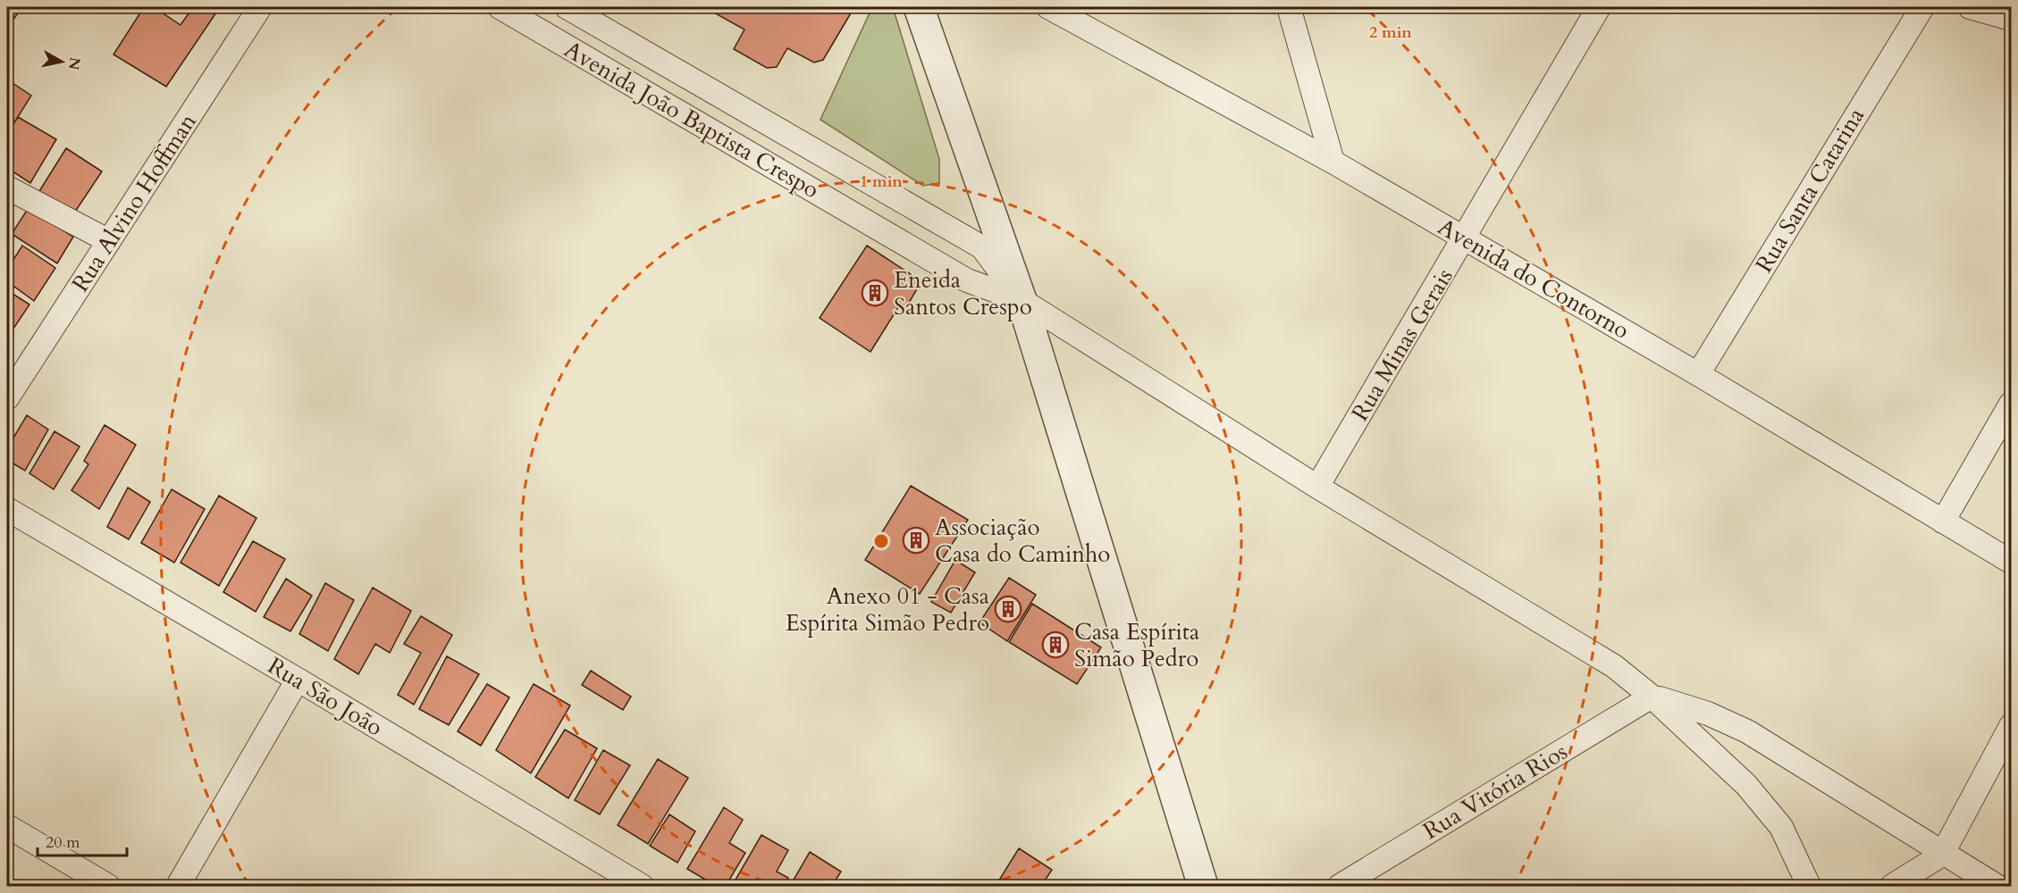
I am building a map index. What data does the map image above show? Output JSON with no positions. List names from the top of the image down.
{
  "streets": {
    "street": [
      "Avenida João Baptista Crespo",
      "Rua Santa Catarina",
      "Rua Alvino Hoffman",
      "Avenida do Contorno",
      "Rua Minas Gerais",
      "Rua São João",
      "Rua Vitória Rios"
    ]
  },
  "crossings": [
    ["Rua Santa Catarina", "Avenida do Contorno"],
    ["Avenida do Contorno", "Rua Minas Gerais"]
  ],
  "places": {
    "building": [
      "Eneida Santos Crespo",
      "Associação Casa do Caminho",
      "Anexo 01 - Casa Espírita Simão Pedro",
      "Casa Espírita Simão Pedro"
    ]
  },
  "scale_bar": "20 m",
  "north": "right",
  "rings": ["2 min", "1 min"]
}
